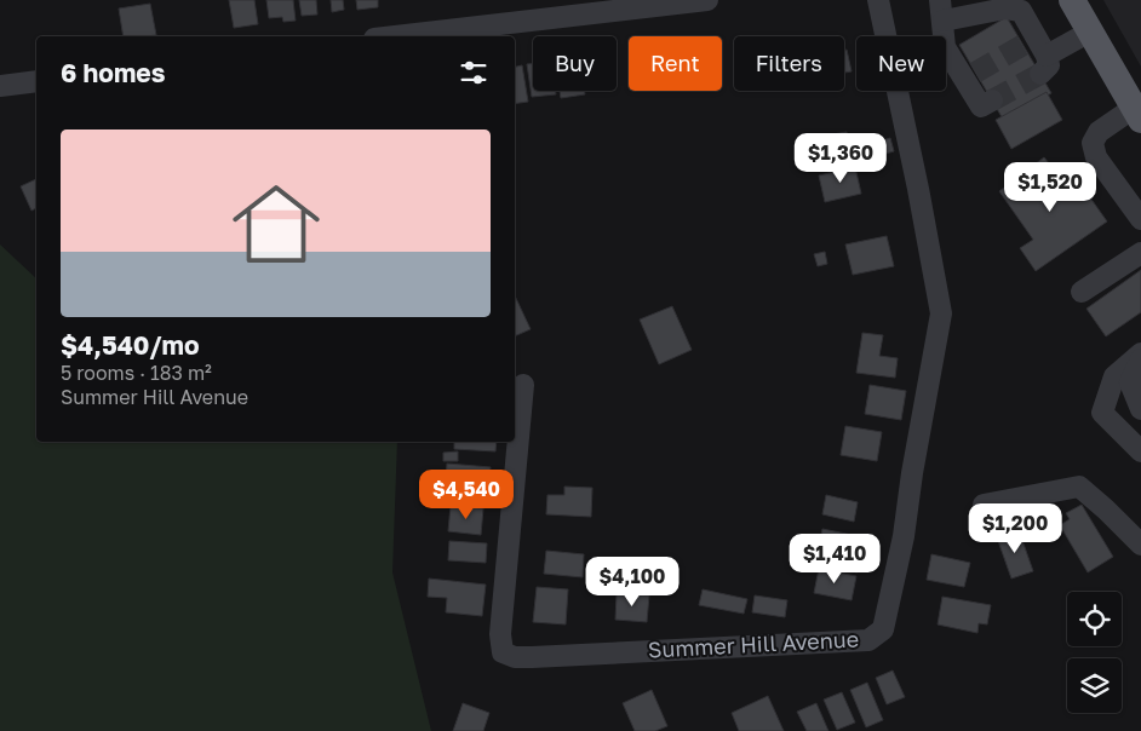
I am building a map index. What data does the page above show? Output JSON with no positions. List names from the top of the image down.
{
  "streets": {
    "street": ["Summer Hill Avenue"]
  },
  "page": {
    "chip": [
      "Buy",
      "Rent",
      "Filters",
      "New"
    ],
    "heading": "6 homes",
    "list": [
      {
        "name": "$4,540/mo",
        "note": "5 rooms · 183 m² · Summer Hill Avenue"
      }
    ],
    "price": [
      "$1,360",
      "$1,520",
      "$4,540",
      "$1,200",
      "$1,410",
      "$4,100"
    ]
  }
}
